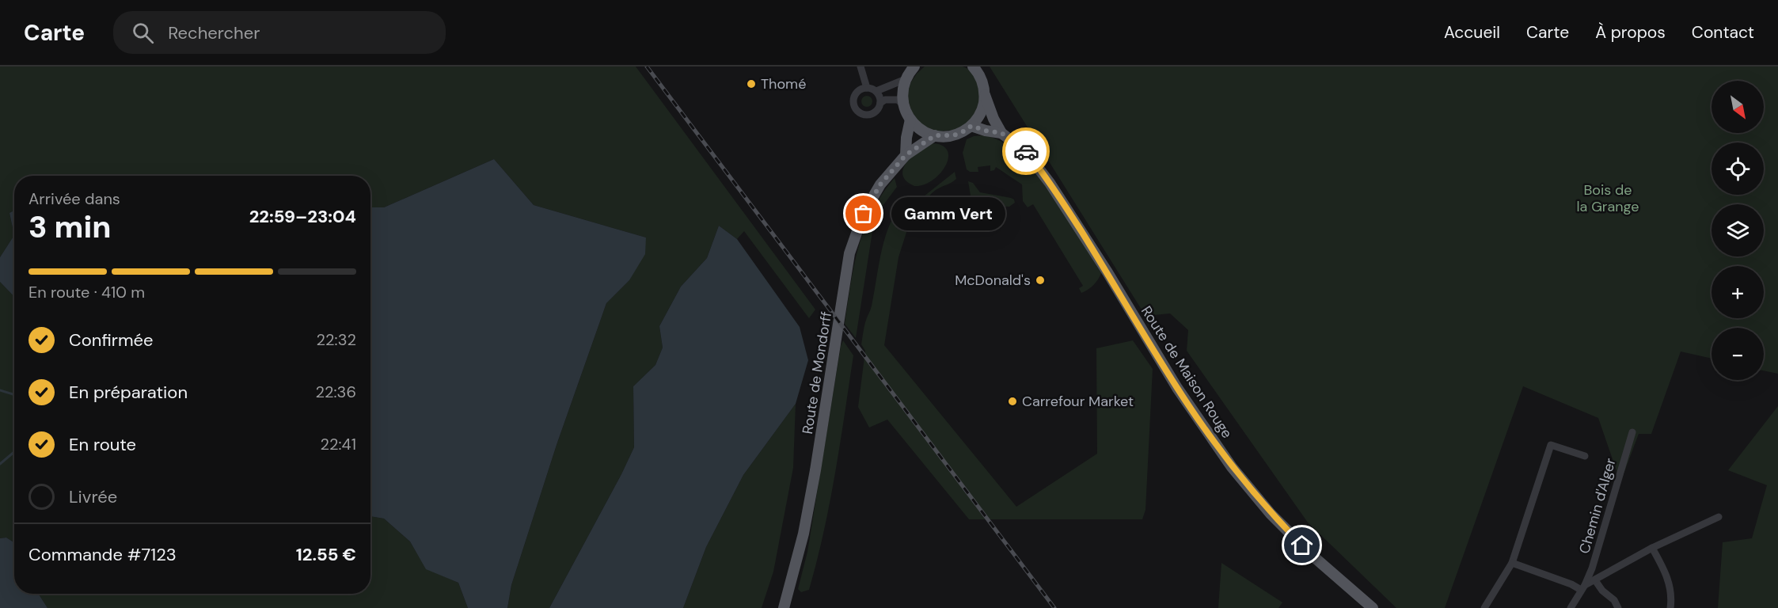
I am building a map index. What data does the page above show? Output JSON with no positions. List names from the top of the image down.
{
  "streets": {
    "main road": ["Route de Maison Rouge", "Route de Mondorff"],
    "street": ["Chemin d'Alger"]
  },
  "parks": ["Bois de la Grange"],
  "places": [
    "Thomé",
    "Gamm Vert",
    "McDonald's",
    "Carrefour Market"
  ],
  "north": "bottom right",
  "page": {
    "header": "Carte",
    "search": "Rechercher",
    "nav": [
      "Accueil",
      "Carte",
      "À propos",
      "Contact"
    ],
    "map_buttons": ["+", "−"],
    "heading": ["3 min", "Arrivée dans", "22:59–23:04"],
    "panel": ["Commande #7123", "12.55 €"],
    "bubble": "Gamm Vert",
    "bar": "En route · 410 m",
    "list": [
      ["Confirmée", "22:32"],
      ["En préparation", "22:36"],
      ["En route", "22:41"],
      "Livrée"
    ]
  }
}
